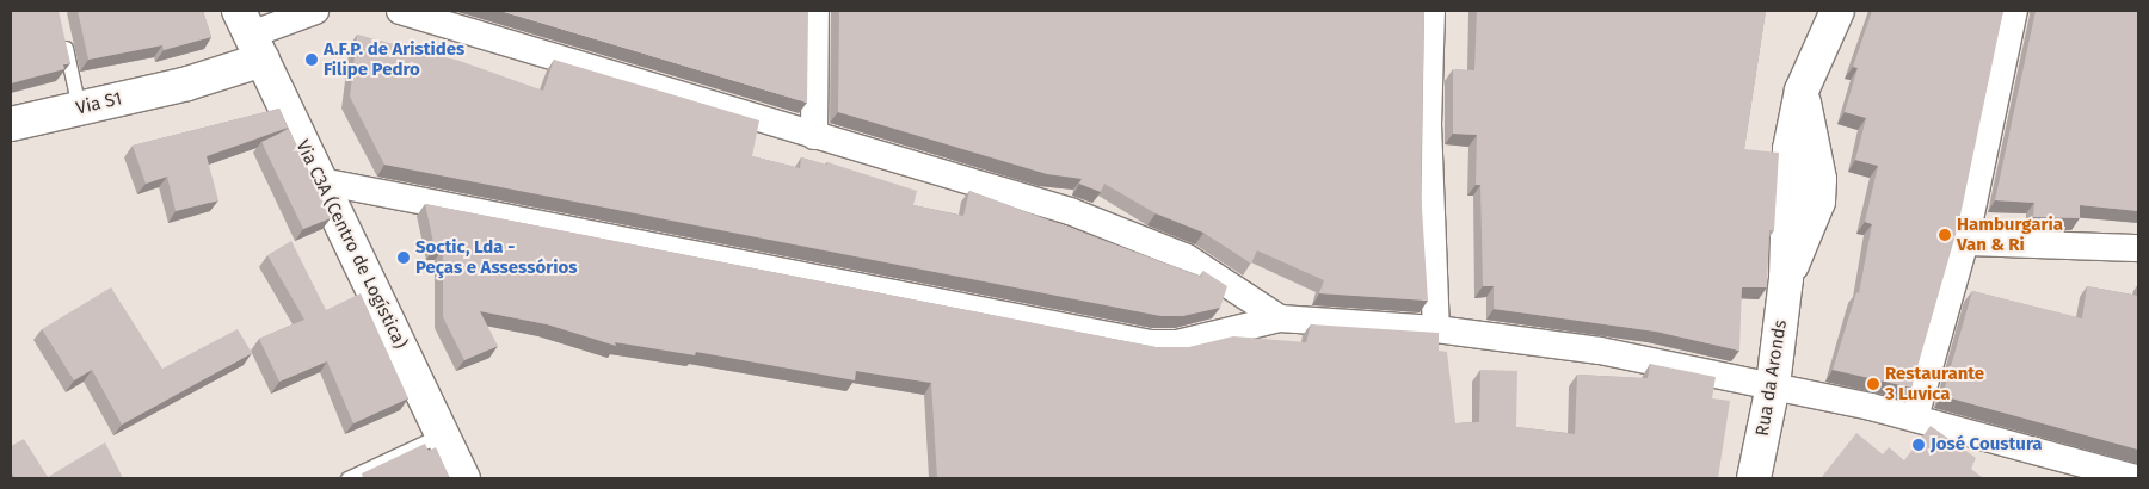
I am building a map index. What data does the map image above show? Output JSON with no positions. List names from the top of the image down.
{
  "streets": {
    "street": ["Via S1", "Via C3A (Centro de Logística)", "Rua da Aronds"]
  },
  "crossings": [
    ["Via S1", "Via C3A (Centro de Logística)"]
  ],
  "places": [
    "A.F.P. de Aristides Filipe Pedro",
    "Hamburgaria Van & Ri",
    "Soctic, Lda - Peças e Assessórios",
    "Restaurante 3 Luvica",
    "José Coustura"
  ]
}
